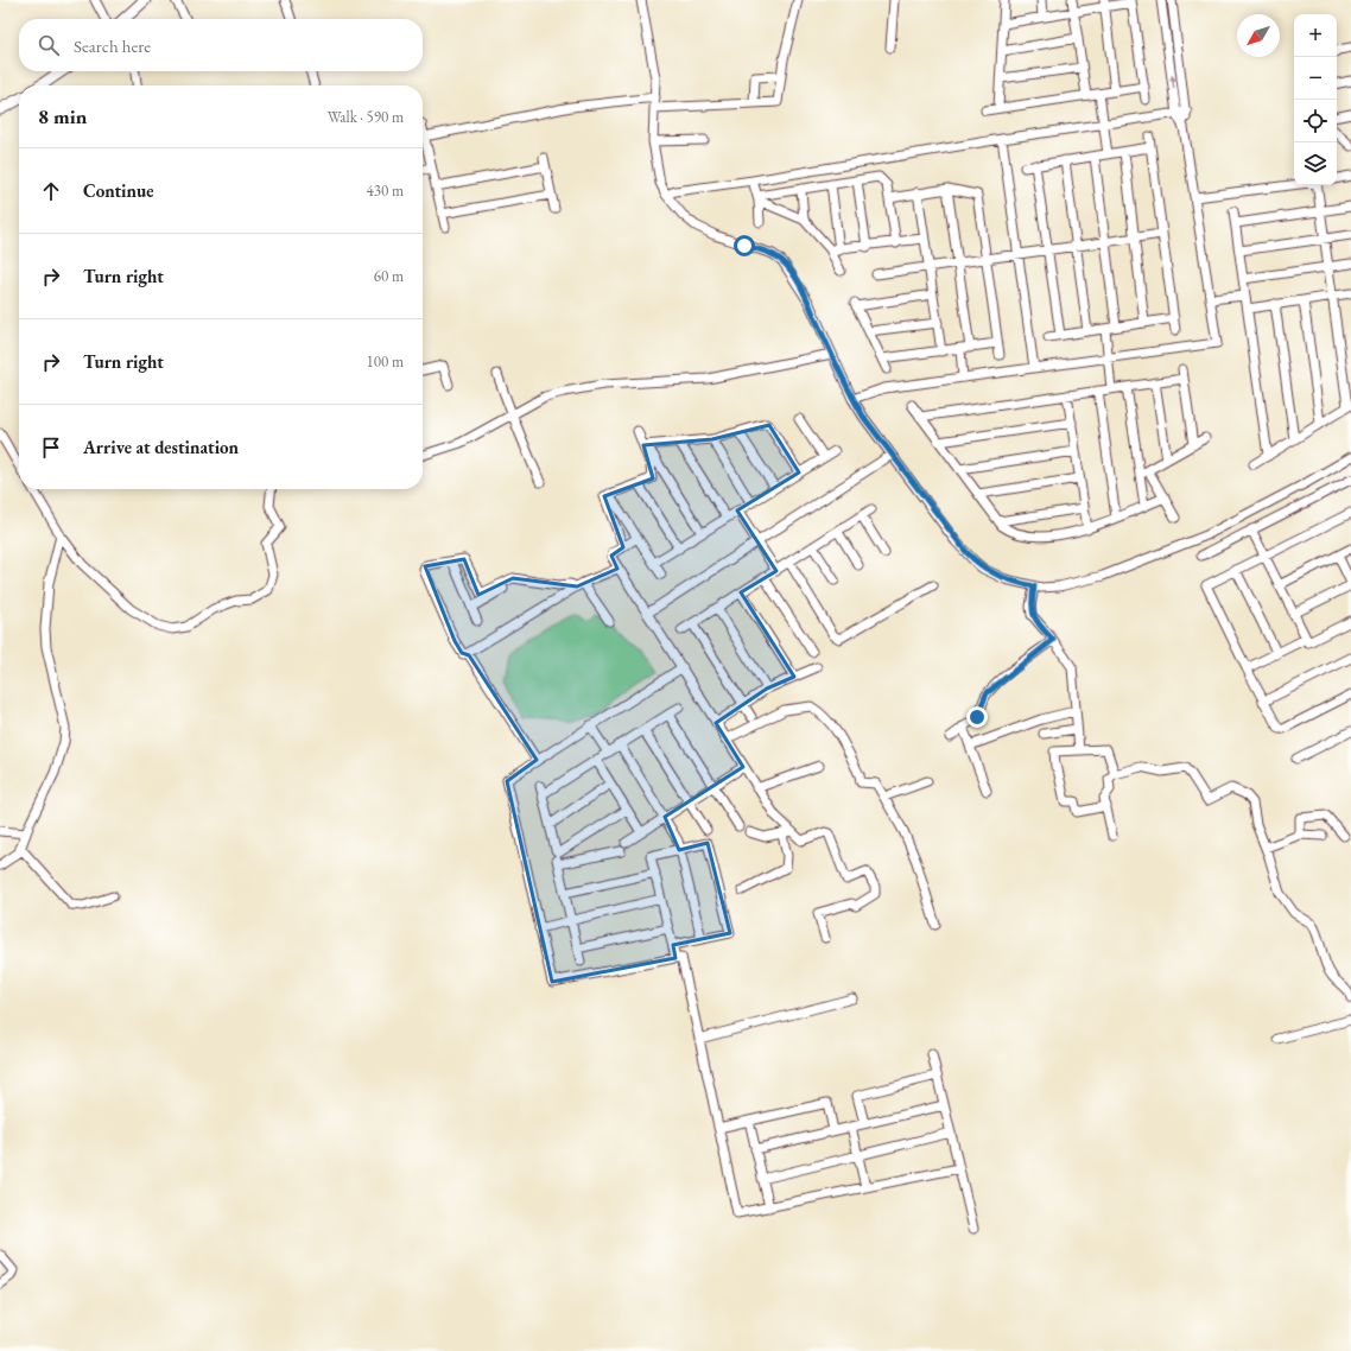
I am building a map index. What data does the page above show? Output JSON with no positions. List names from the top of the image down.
{
  "north": "bottom left",
  "page": {
    "map_buttons": ["+", "−"],
    "search": "Search here",
    "heading": ["8 min", "Walk · 590 m"],
    "list": [
      ["Continue", "430 m"],
      ["Turn right", "60 m"],
      ["Turn right", "100 m"],
      "Arrive at destination"
    ]
  }
}
